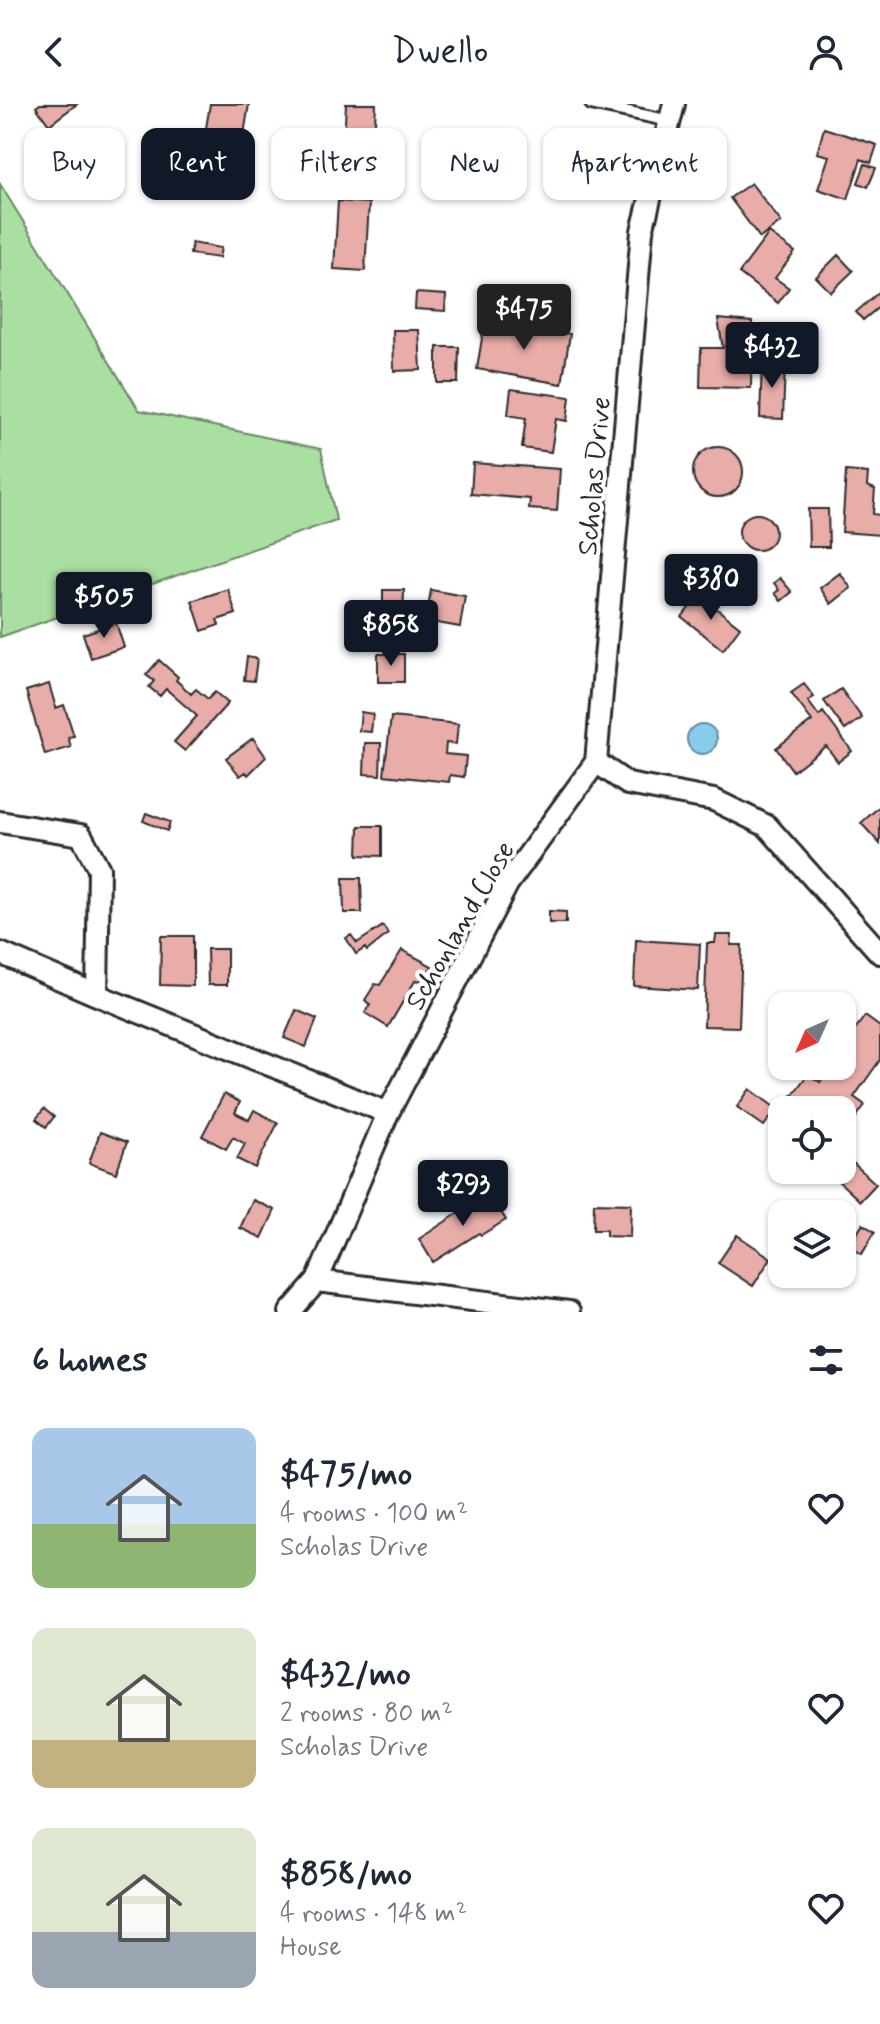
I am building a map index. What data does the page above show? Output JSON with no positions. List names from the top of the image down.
{
  "streets": {
    "street": ["Scholas Drive", "Schonland Close"]
  },
  "crossings": [
    ["Scholas Drive", "Schonland Close"]
  ],
  "north": "bottom left",
  "page": {
    "header": "Dwello",
    "chip": [
      "Buy",
      "Rent",
      "Filters",
      "New",
      "Apartment"
    ],
    "price": [
      "$475",
      "$432",
      "$380",
      "$505",
      "$858",
      "$293"
    ],
    "heading": "6 homes",
    "list": [
      {
        "name": "$475/mo",
        "note": "4 rooms · 100 m² · Scholas Drive"
      },
      {
        "name": "$432/mo",
        "note": "2 rooms · 80 m² · Scholas Drive"
      },
      {
        "name": "$858/mo",
        "note": "4 rooms · 148 m² · House"
      }
    ]
  }
}
